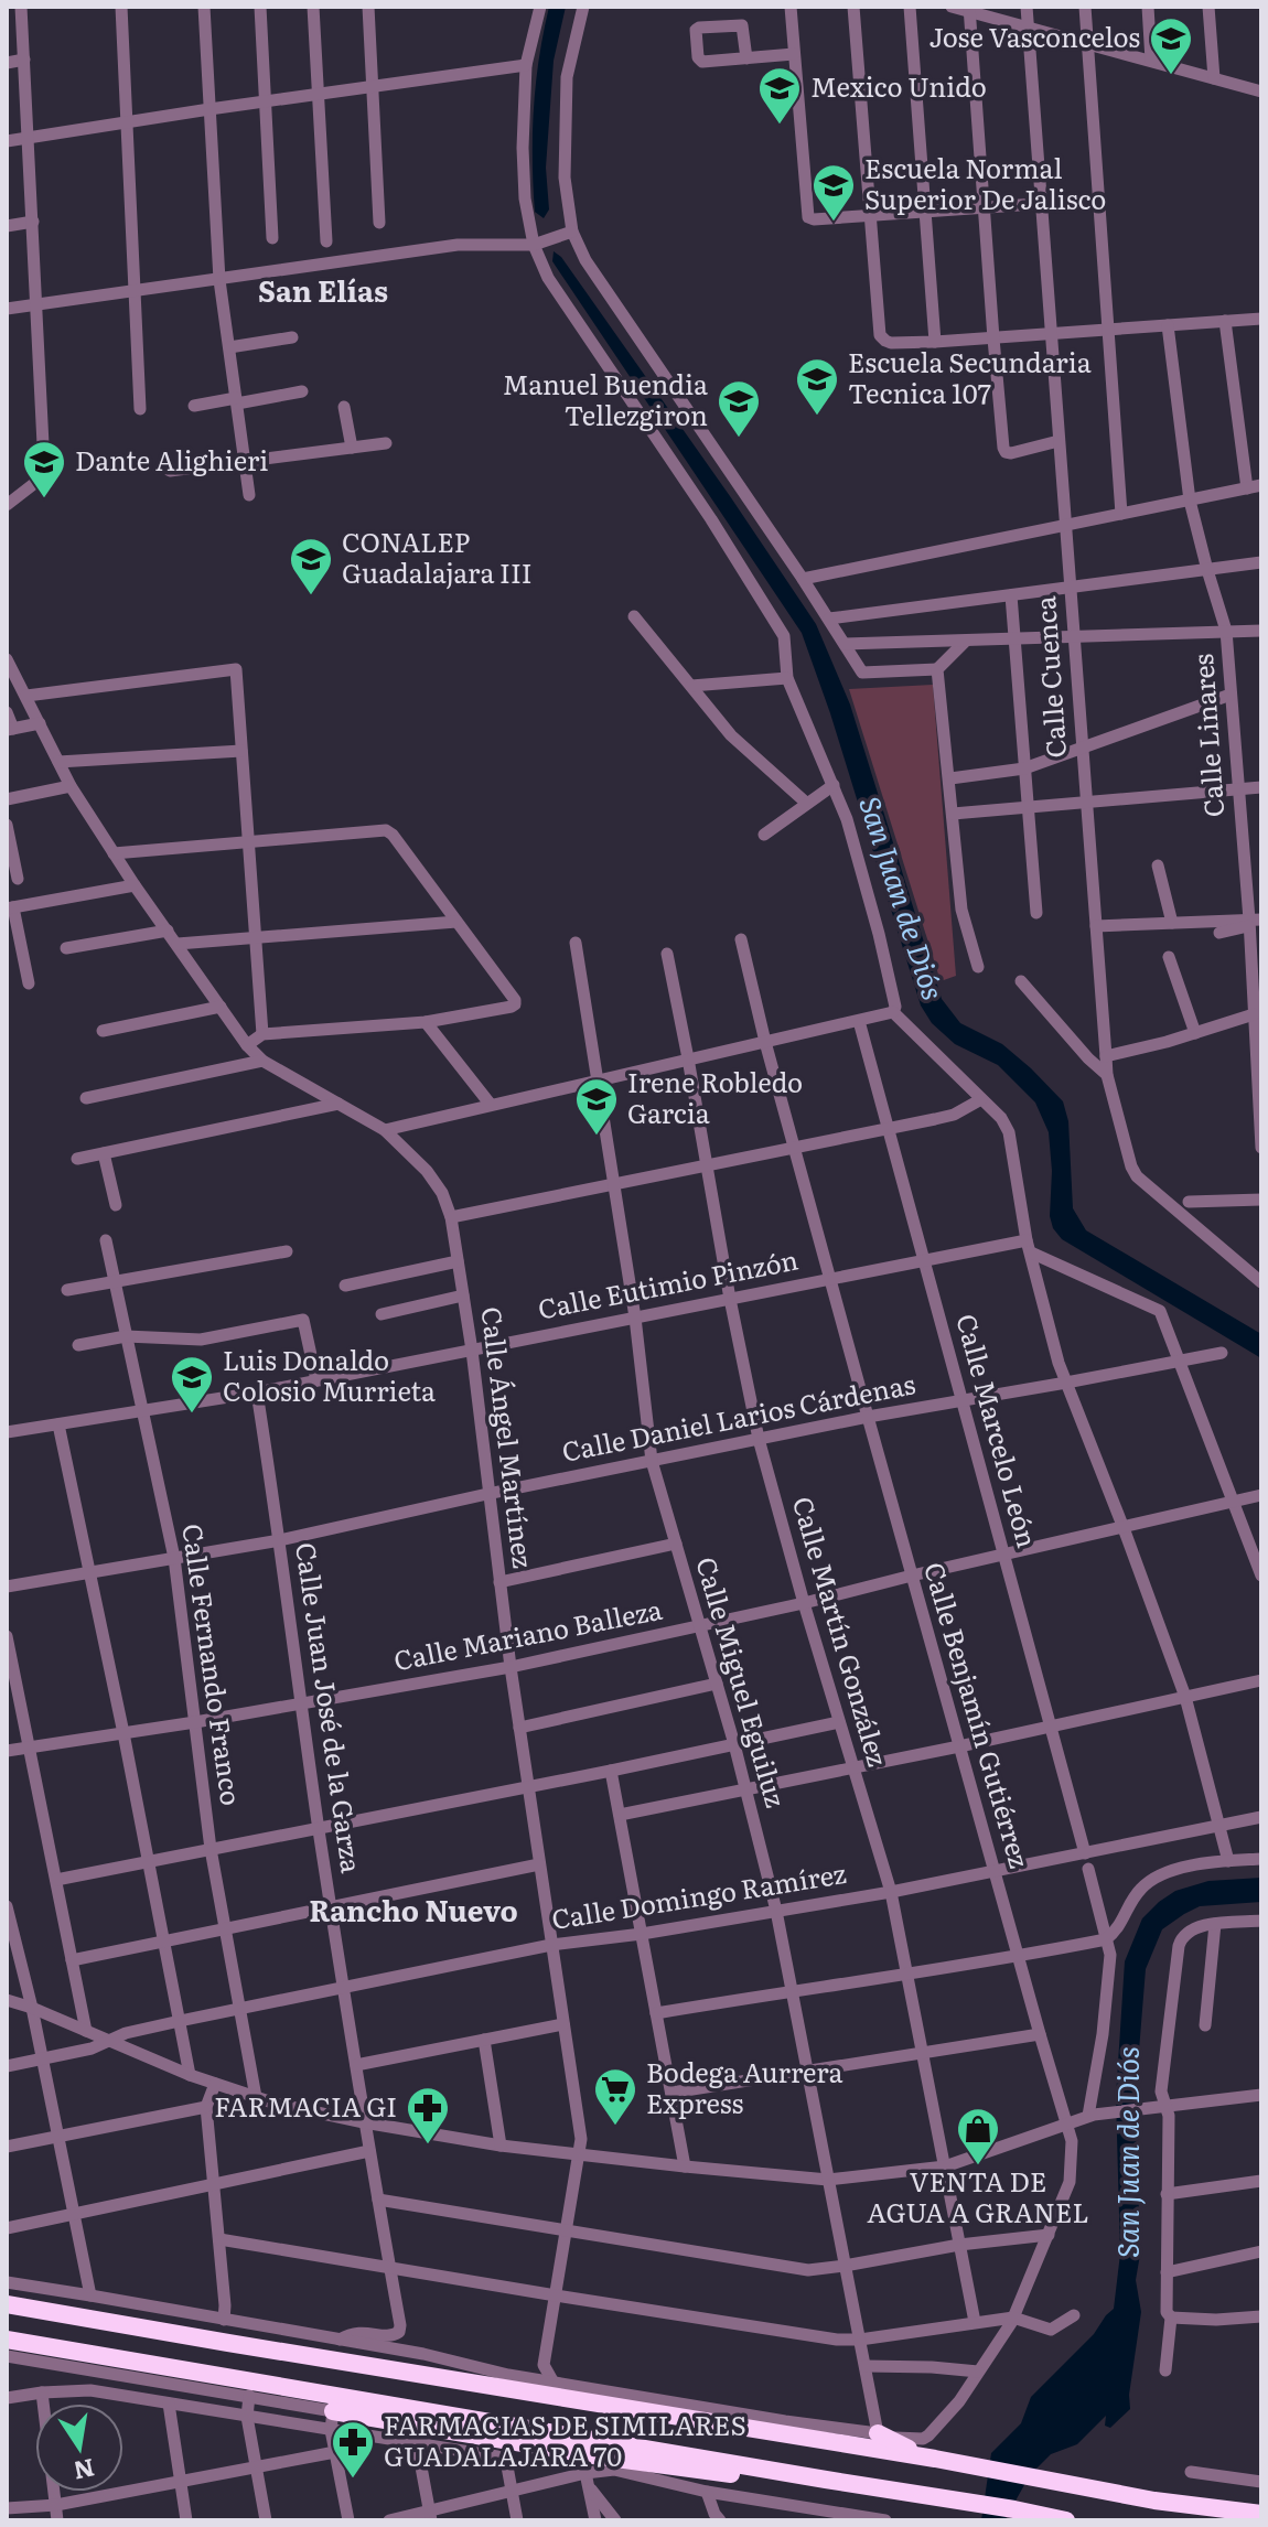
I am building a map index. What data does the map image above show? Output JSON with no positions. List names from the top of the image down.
{
  "streets": {
    "street": [
      "Calle Cuenca",
      "Calle Linares",
      "Calle Eutimio Pinzón",
      "Calle Daniel Larios Cárdenas",
      "Calle Marcelo León",
      "Calle Ángel Martínez",
      "Calle Martín González",
      "Calle Mariano Balleza",
      "Calle Fernando Franco",
      "Calle Miguel Eguiluz",
      "Calle Juan José de la Garza",
      "Calle Benjamín Gutiérrez",
      "Calle Domingo Ramírez"
    ]
  },
  "crossings": [
    ["Calle Eutimio Pinzón", "Calle Marcelo León"],
    ["Calle Eutimio Pinzón", "Calle Ángel Martínez"],
    ["Calle Eutimio Pinzón", "Calle Martín González"],
    ["Calle Eutimio Pinzón", "Calle Fernando Franco"],
    ["Calle Eutimio Pinzón", "Calle Miguel Eguiluz"],
    ["Calle Eutimio Pinzón", "Calle Juan José de la Garza"],
    ["Calle Eutimio Pinzón", "Calle Benjamín Gutiérrez"],
    ["Calle Daniel Larios Cárdenas", "Calle Marcelo León"],
    ["Calle Daniel Larios Cárdenas", "Calle Ángel Martínez"],
    ["Calle Daniel Larios Cárdenas", "Calle Martín González"],
    ["Calle Daniel Larios Cárdenas", "Calle Fernando Franco"],
    ["Calle Daniel Larios Cárdenas", "Calle Miguel Eguiluz"],
    ["Calle Daniel Larios Cárdenas", "Calle Juan José de la Garza"],
    ["Calle Daniel Larios Cárdenas", "Calle Benjamín Gutiérrez"],
    ["Calle Marcelo León", "Calle Mariano Balleza"],
    ["Calle Marcelo León", "Calle Domingo Ramírez"],
    ["Calle Ángel Martínez", "Calle Mariano Balleza"],
    ["Calle Ángel Martínez", "Calle Benjamín Gutiérrez"],
    ["Calle Ángel Martínez", "Calle Domingo Ramírez"],
    ["Calle Martín González", "Calle Mariano Balleza"],
    ["Calle Martín González", "Calle Domingo Ramírez"],
    ["Calle Mariano Balleza", "Calle Fernando Franco"],
    ["Calle Mariano Balleza", "Calle Miguel Eguiluz"],
    ["Calle Mariano Balleza", "Calle Juan José de la Garza"],
    ["Calle Mariano Balleza", "Calle Benjamín Gutiérrez"],
    ["Calle Fernando Franco", "Calle Domingo Ramírez"],
    ["Calle Miguel Eguiluz", "Calle Benjamín Gutiérrez"],
    ["Calle Miguel Eguiluz", "Calle Domingo Ramírez"],
    ["Calle Juan José de la Garza", "Calle Benjamín Gutiérrez"],
    ["Calle Juan José de la Garza", "Calle Domingo Ramírez"],
    ["Calle Benjamín Gutiérrez", "Calle Domingo Ramírez"]
  ],
  "districts": ["San Elías", "Rancho Nuevo"],
  "water": ["San Juan de Diós"],
  "places": {
    "school or university": [
      "Jose Vasconcelos",
      "Mexico Unido",
      "Escuela Normal Superior De Jalisco",
      "Escuela Secundaria Tecnica 107",
      "Manuel Buendia Tellezgiron",
      "Dante Alighieri",
      "CONALEP Guadalajara III",
      "Irene Robledo Garcia",
      "Luis Donaldo Colosio Murrieta"
    ],
    "supermarket": ["Bodega Aurrera Express"],
    "pharmacy": ["FARMACIA GI", "FARMACIAS DE SIMILARES GUADALAJARA 70"],
    "shop": ["VENTA DE AGUA A GRANEL"]
  },
  "north": "bottom"
}
